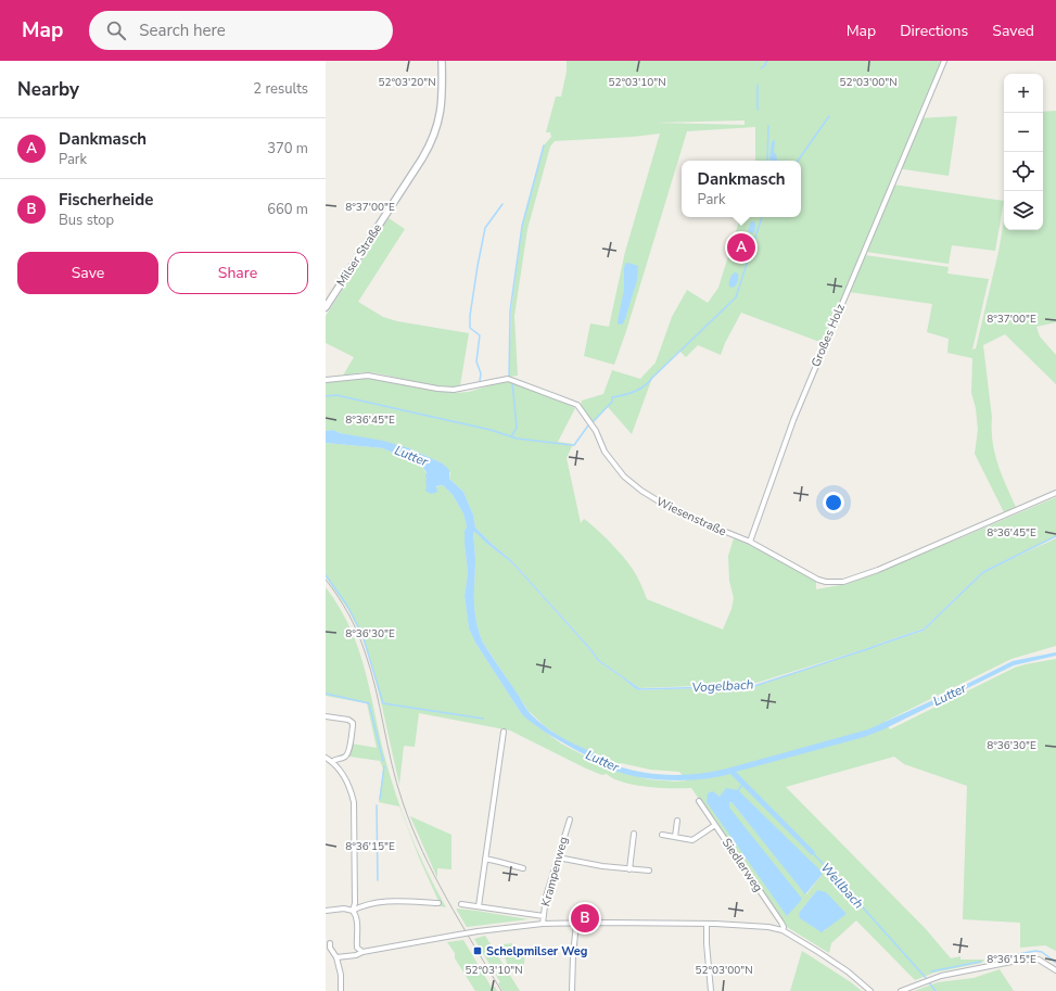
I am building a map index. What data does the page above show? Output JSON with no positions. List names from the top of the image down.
{
  "streets": {
    "main road": ["Milser Straße"],
    "street": [
      "Großes Holz",
      "Wiesenstraße",
      "Siedlerweg",
      "Krampenweg"
    ]
  },
  "crossings": [
    ["Großes Holz", "Wiesenstraße"]
  ],
  "water": ["Lutter", "Vogelbach", "Wellbach"],
  "places": {
    "transit": ["Schelpmilser Weg"]
  },
  "page": {
    "header": "Map",
    "search": "Search here",
    "nav": ["Map", "Directions", "Saved"],
    "heading": ["Nearby", "2 results"],
    "map_buttons": ["+", "−"],
    "list": [
      {
        "mark": "A",
        "name": "Dankmasch",
        "note": "Park",
        "value": "370 m"
      },
      {
        "mark": "B",
        "name": "Fischerheide",
        "note": "Bus stop",
        "value": "660 m"
      }
    ],
    "popup": ["Dankmasch", "Park"],
    "pins": ["A", "B"],
    "buttons": ["Save", "Share"]
  },
  "coordinates": [
    "52°03'20\"N",
    "52°03'10\"N",
    "52°03'00\"N",
    "8°37'00\"E",
    "8°36'45\"E",
    "8°36'30\"E",
    "8°36'15\"E"
  ]
}
